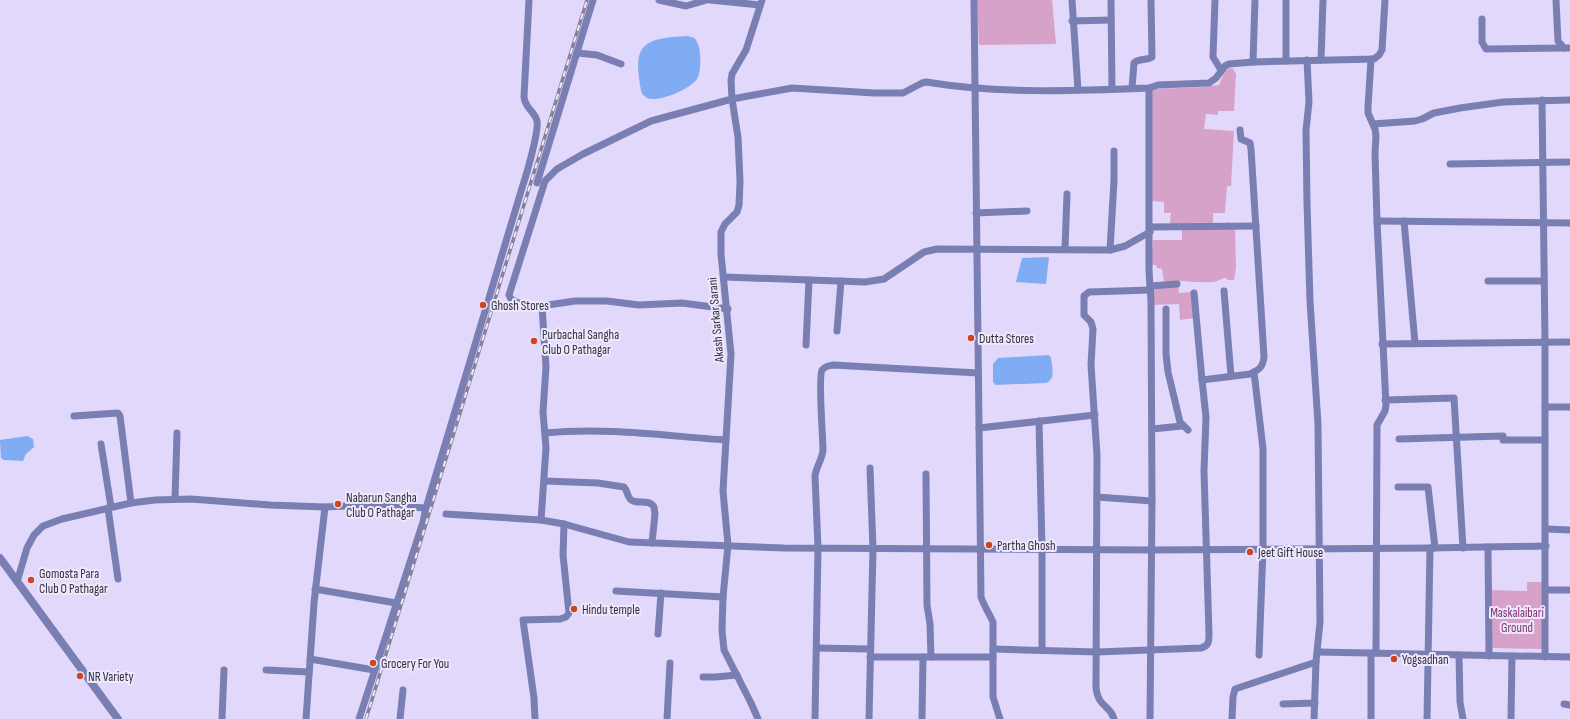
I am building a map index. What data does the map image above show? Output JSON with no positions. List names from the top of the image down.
{
  "streets": {
    "street": ["Akash Sarkar Sarani"]
  },
  "parks": ["Maskalaibari Ground"],
  "places": [
    "Ghosh Stores",
    "Dutta Stores",
    "Purbachal Sangha Club O Pathagar",
    "Nabarun Sangha Club O Pathagar",
    "Partha Ghosh",
    "Jeet Gift House",
    "Gomosta Para Club O Pathagar",
    "Hindu temple",
    "Yogsadhan",
    "Grocery For You",
    "NR Variety"
  ]
}
